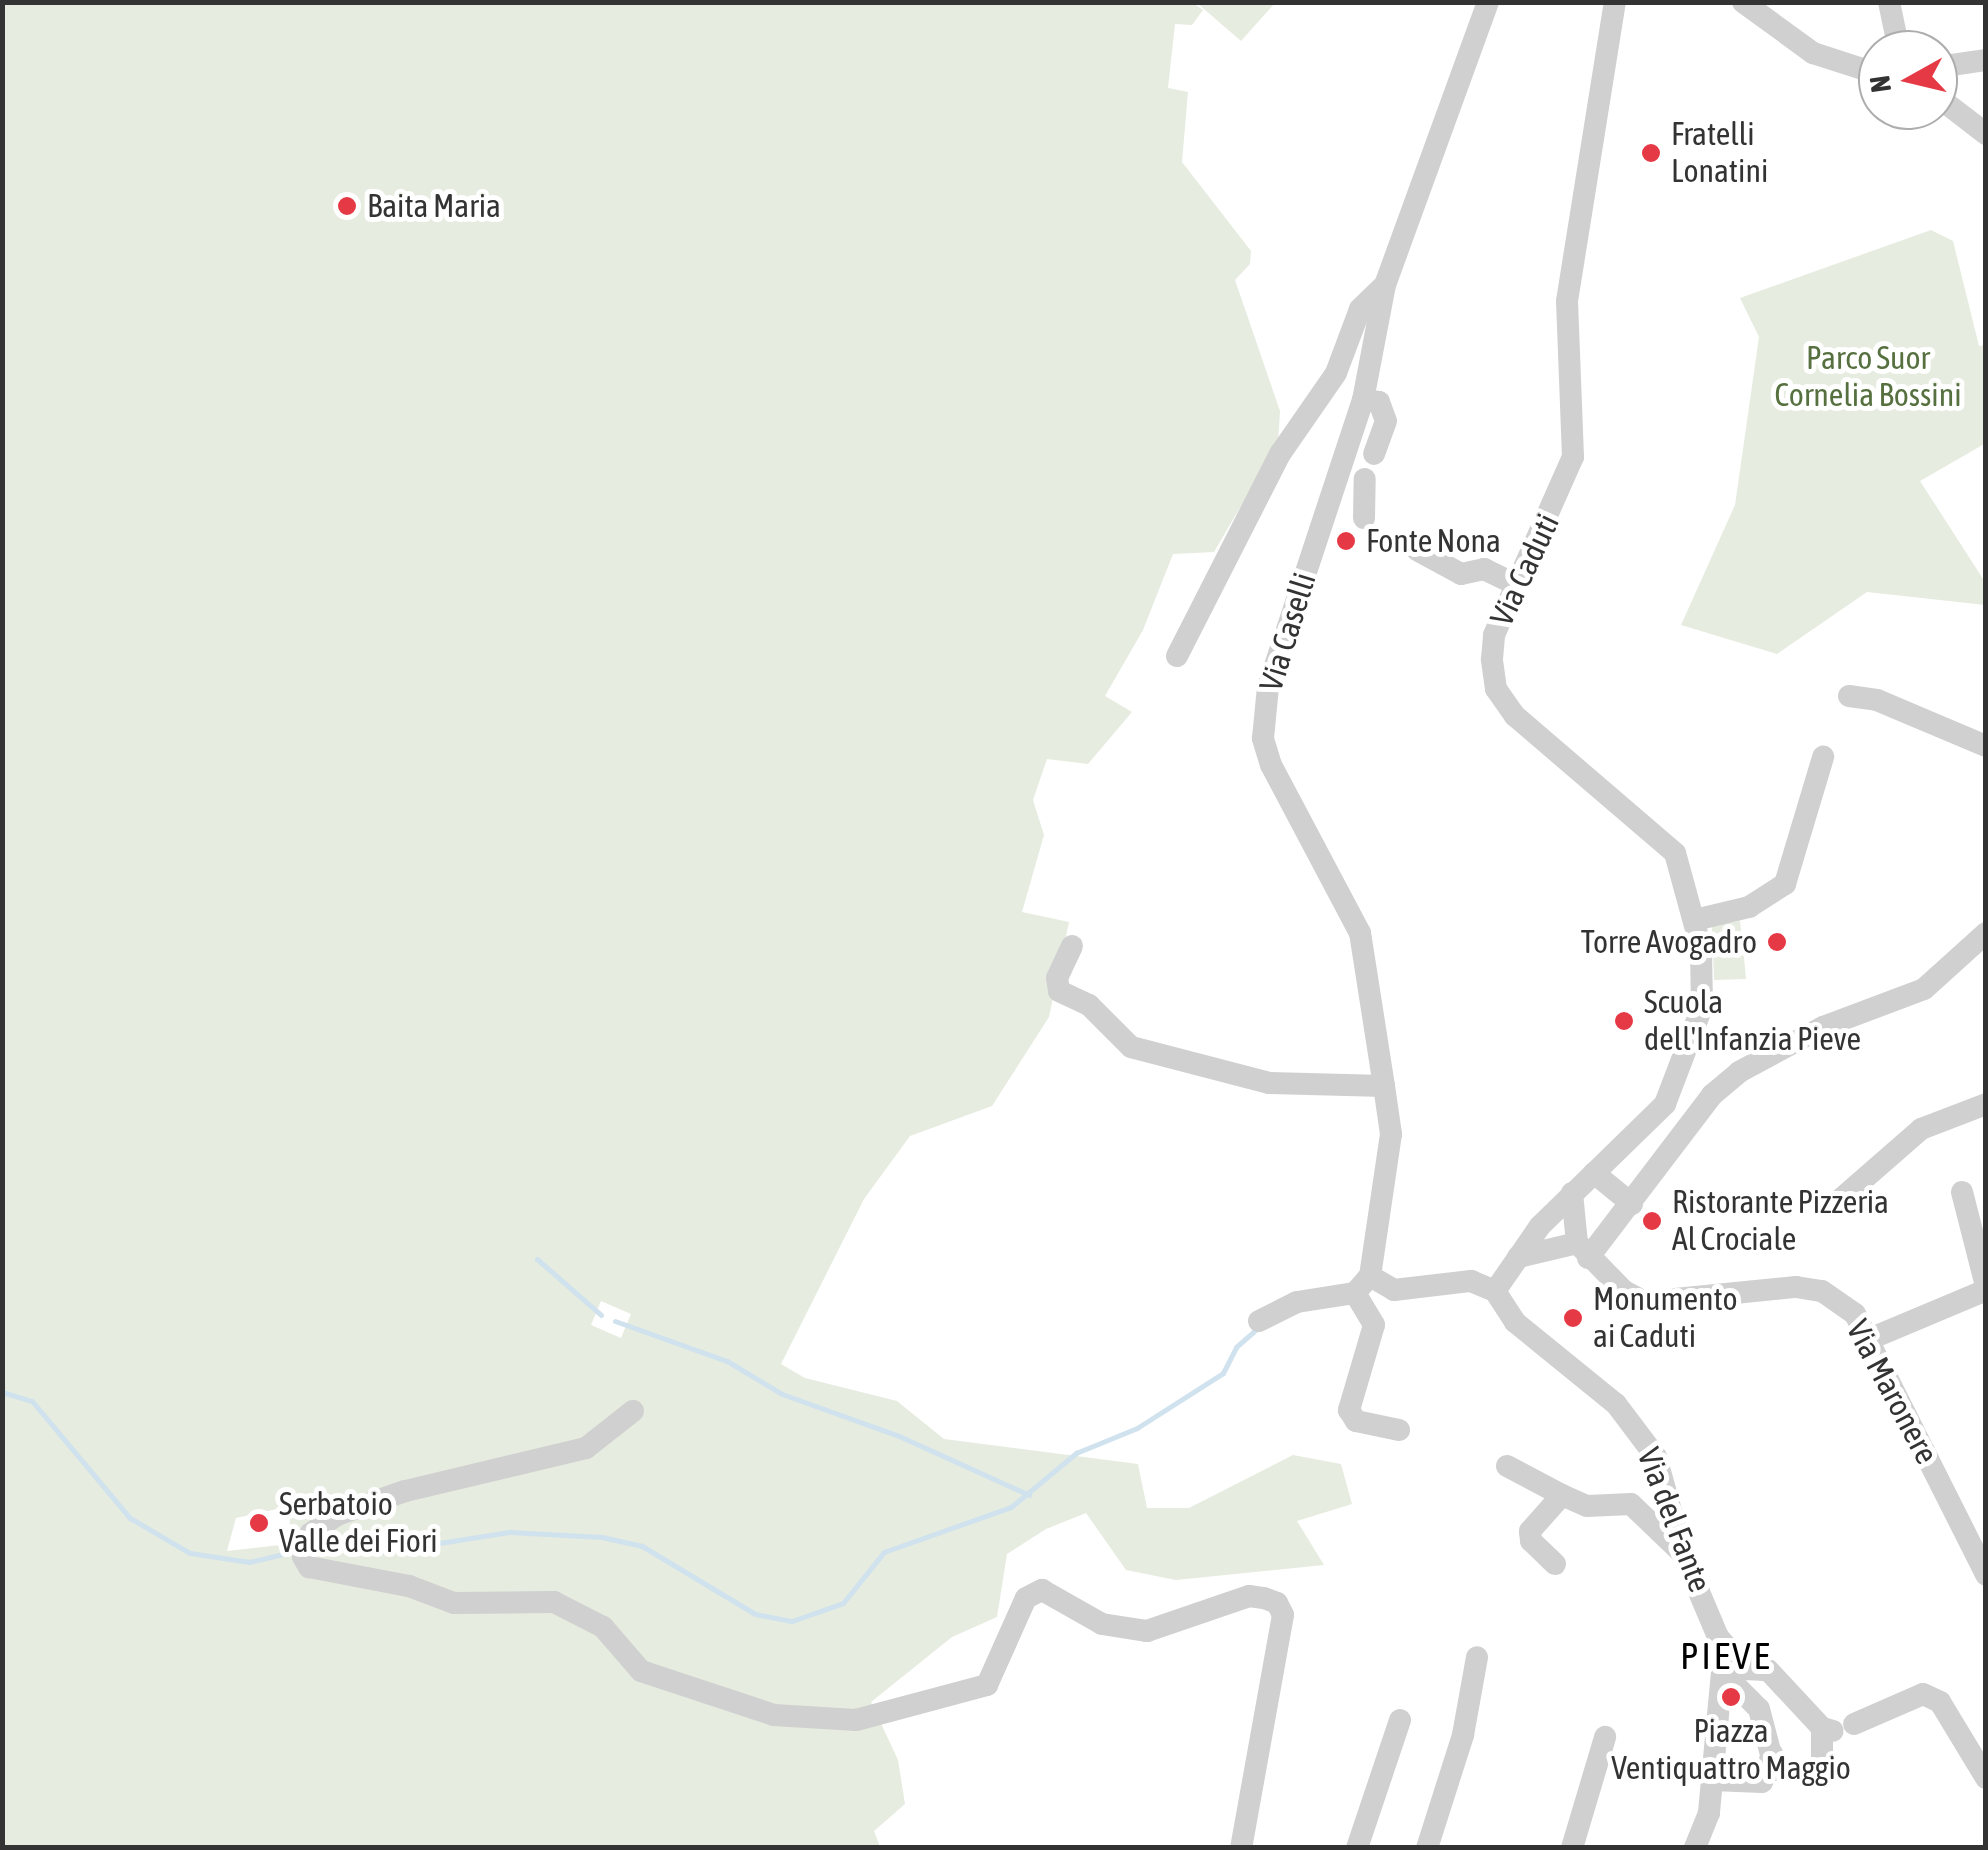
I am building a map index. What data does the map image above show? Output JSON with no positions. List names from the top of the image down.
{
  "streets": {
    "street": [
      "Via Caduti",
      "Via Caselli",
      "Via Maronere",
      "Via del Fante"
    ]
  },
  "districts": ["PIEVE"],
  "parks": ["Parco Suor Cornelia Bossini"],
  "places": [
    "Fratelli Lonatini",
    "Baita Maria",
    "Fonte Nona",
    "Torre Avogadro",
    "Scuola dell'Infanzia Pieve",
    "Ristorante Pizzeria Al Crociale",
    "Monumento ai Caduti",
    "Serbatoio Valle dei Fiori",
    "Piazza Ventiquattro Maggio"
  ],
  "north": "left"
}
